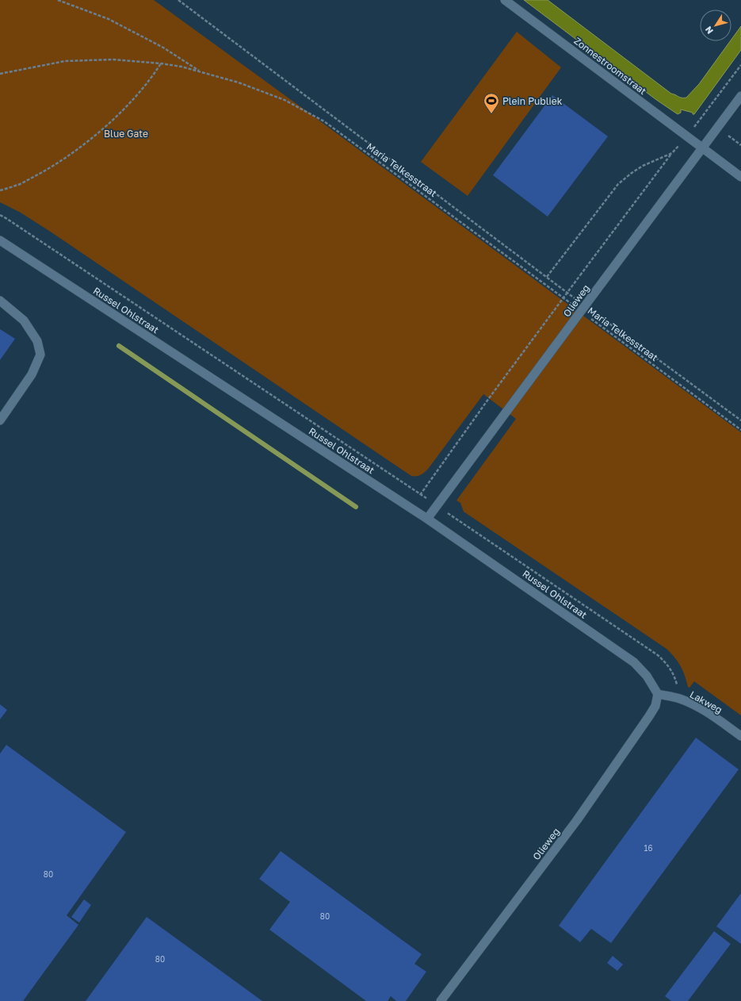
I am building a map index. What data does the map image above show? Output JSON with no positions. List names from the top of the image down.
{
  "streets": {
    "street": [
      "Zonnestroomstraat",
      "Olieweg",
      "Russel Ohlstraat",
      "Lakweg"
    ],
    "path": ["Maria Telkesstraat"]
  },
  "crossings": [
    ["Zonnestroomstraat", "Olieweg"],
    ["Olieweg", "Russel Ohlstraat"],
    ["Olieweg", "Lakweg"],
    ["Russel Ohlstraat", "Lakweg"]
  ],
  "parks": ["Blue Gate"],
  "places": {
    "sports": ["Plein Publiek"]
  },
  "house_numbers": [
    "16",
    "80",
    "80",
    "80"
  ],
  "north": "bottom left"
}
